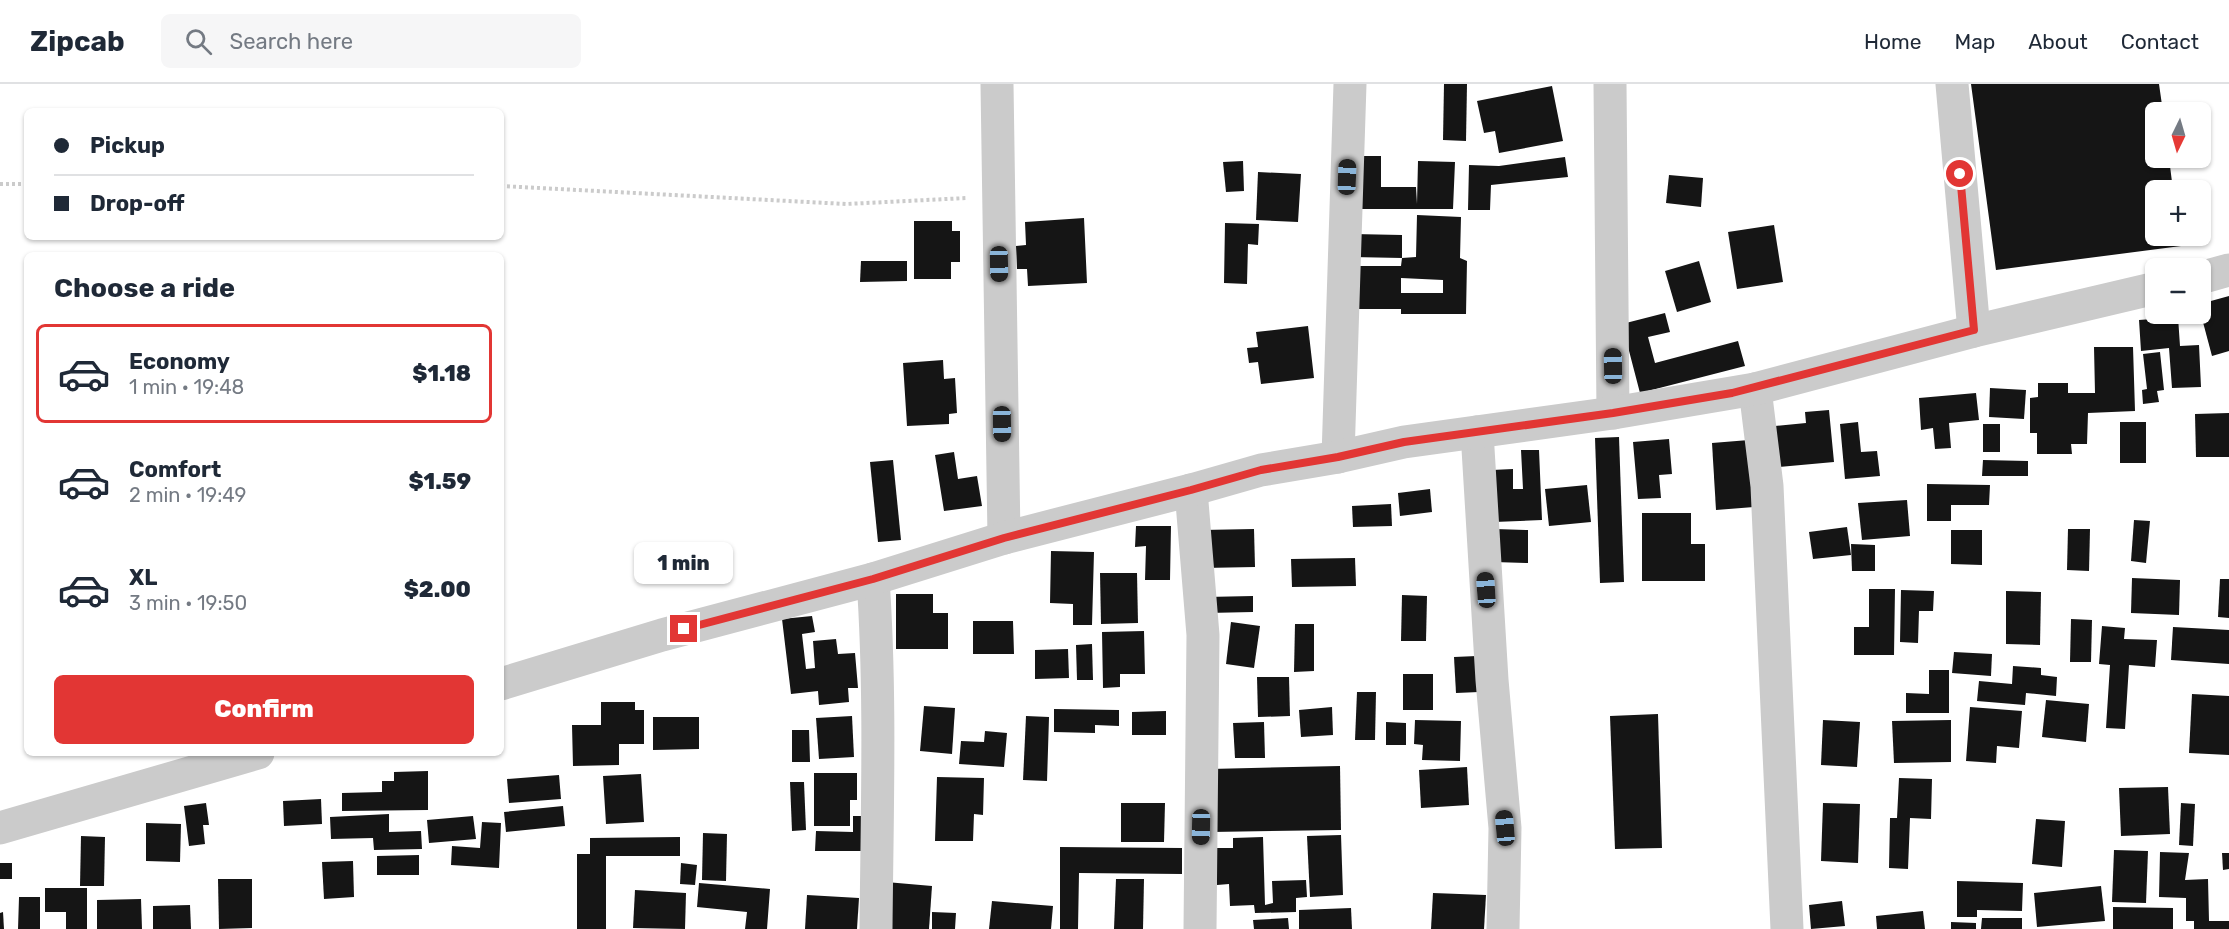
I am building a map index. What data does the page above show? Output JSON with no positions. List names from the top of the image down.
{
  "north": "bottom",
  "page": {
    "header": "Zipcab",
    "search": "Search here",
    "nav": [
      "Home",
      "Map",
      "About",
      "Contact"
    ],
    "map_buttons": ["+", "−"],
    "banner": ["Pickup", "Drop-off"],
    "heading": "Choose a ride",
    "list": [
      {
        "name": "Economy",
        "note": "1 min · 19:48",
        "value": "$1.18"
      },
      {
        "name": "Comfort",
        "note": "2 min · 19:49",
        "value": "$1.59"
      },
      {
        "name": "XL",
        "note": "3 min · 19:50",
        "value": "$2.00"
      }
    ],
    "bubble": "1 min",
    "buttons": "Confirm"
  }
}
